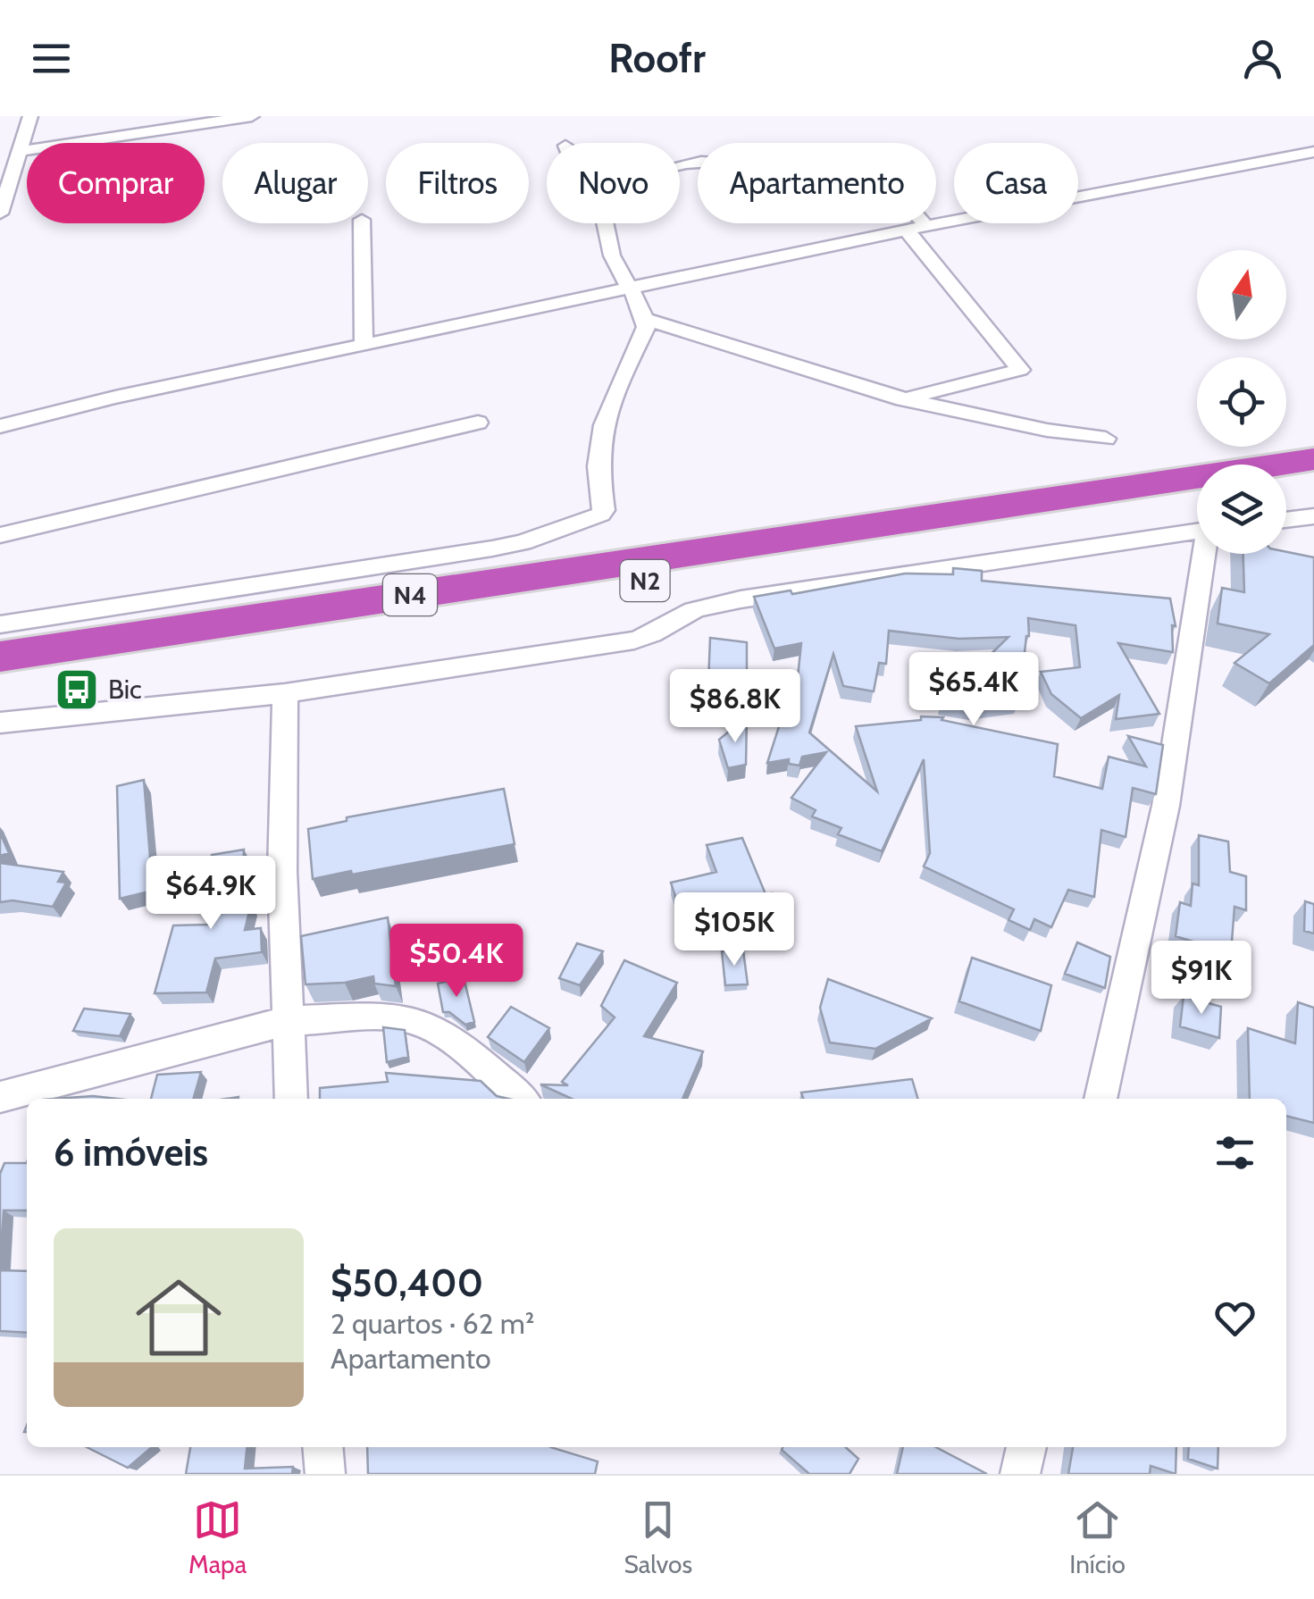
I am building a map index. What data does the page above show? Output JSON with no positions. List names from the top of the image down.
{
  "streets": {
    "highway": ["N2", "N4"]
  },
  "places": {
    "bus stop": ["Bic"]
  },
  "north": "top",
  "page": {
    "header": "Roofr",
    "chip": [
      "Comprar",
      "Alugar",
      "Filtros",
      "Novo",
      "Apartamento",
      "Casa"
    ],
    "price": [
      "$65.4K",
      "$86.8K",
      "$64.9K",
      "$105K",
      "$50.4K",
      "$91K"
    ],
    "heading": "6 imóveis",
    "list": [
      {
        "name": "$50,400",
        "note": "2 quartos · 62 m² · Apartamento"
      }
    ],
    "tabs": ["Mapa", "Salvos", "Início"]
  }
}
